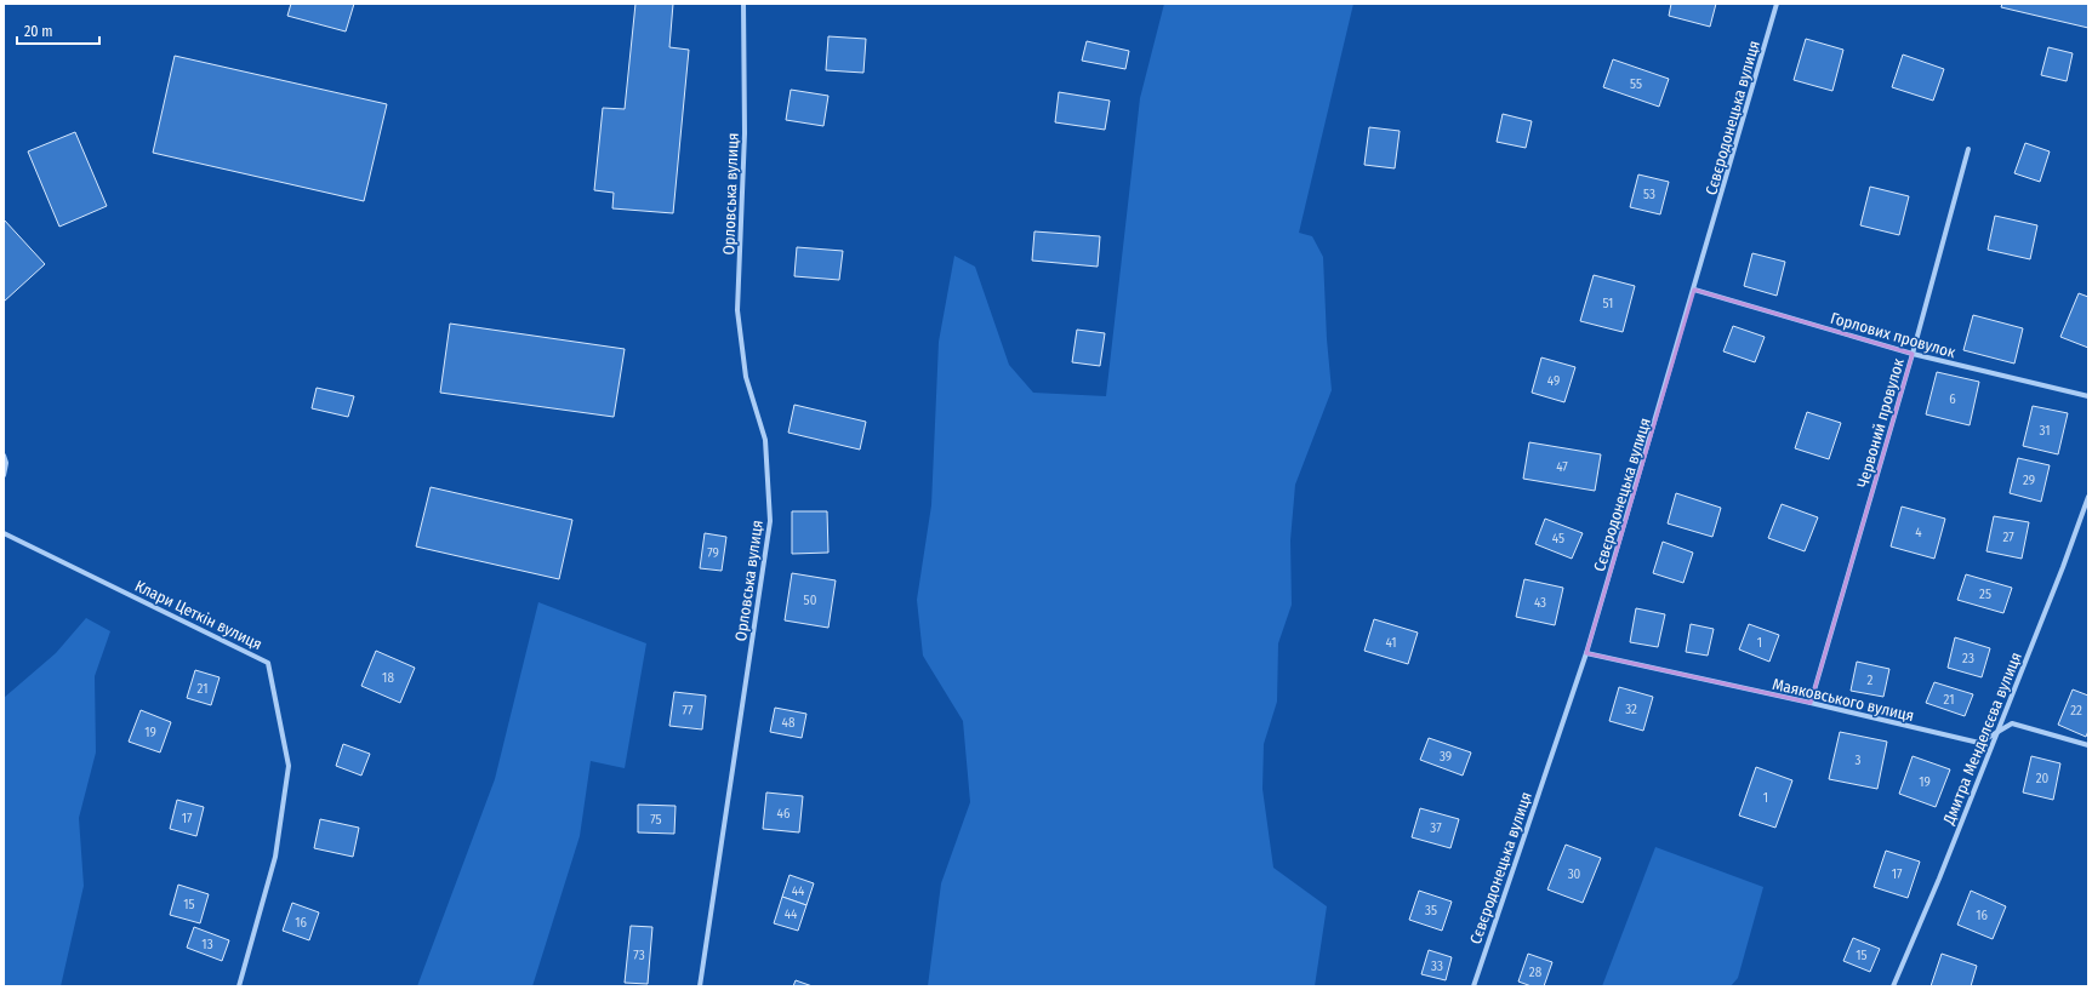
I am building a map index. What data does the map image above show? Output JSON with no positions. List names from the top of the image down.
{
  "streets": {
    "street": [
      "Сєвєродонецька вулиця",
      "Орловська вулиця",
      "Горлових провулок",
      "Червоний провулок",
      "Клари Цеткін вулиця",
      "Маяковського вулиця",
      "Дмитра Менделєєва вулиця"
    ]
  },
  "crossings": [
    ["Сєвєродонецька вулиця", "Горлових провулок"],
    ["Сєвєродонецька вулиця", "Маяковського вулиця"],
    ["Горлових провулок", "Червоний провулок"],
    ["Червоний провулок", "Маяковського вулиця"],
    ["Маяковського вулиця", "Дмитра Менделєєва вулиця"]
  ],
  "house_numbers": [
    "55",
    "53",
    "51",
    "49",
    "6",
    "31",
    "47",
    "29",
    "4",
    "27",
    "45",
    "79",
    "25",
    "50",
    "43",
    "41",
    "1",
    "23",
    "18",
    "2",
    "21",
    "21",
    "32",
    "77",
    "22",
    "48",
    "19",
    "39",
    "3",
    "20",
    "19",
    "1",
    "46",
    "17",
    "75",
    "37",
    "30",
    "17",
    "44",
    "15",
    "35",
    "44",
    "16",
    "16",
    "13",
    "73",
    "15",
    "33",
    "28"
  ],
  "scale_bar": "20 m"
}
